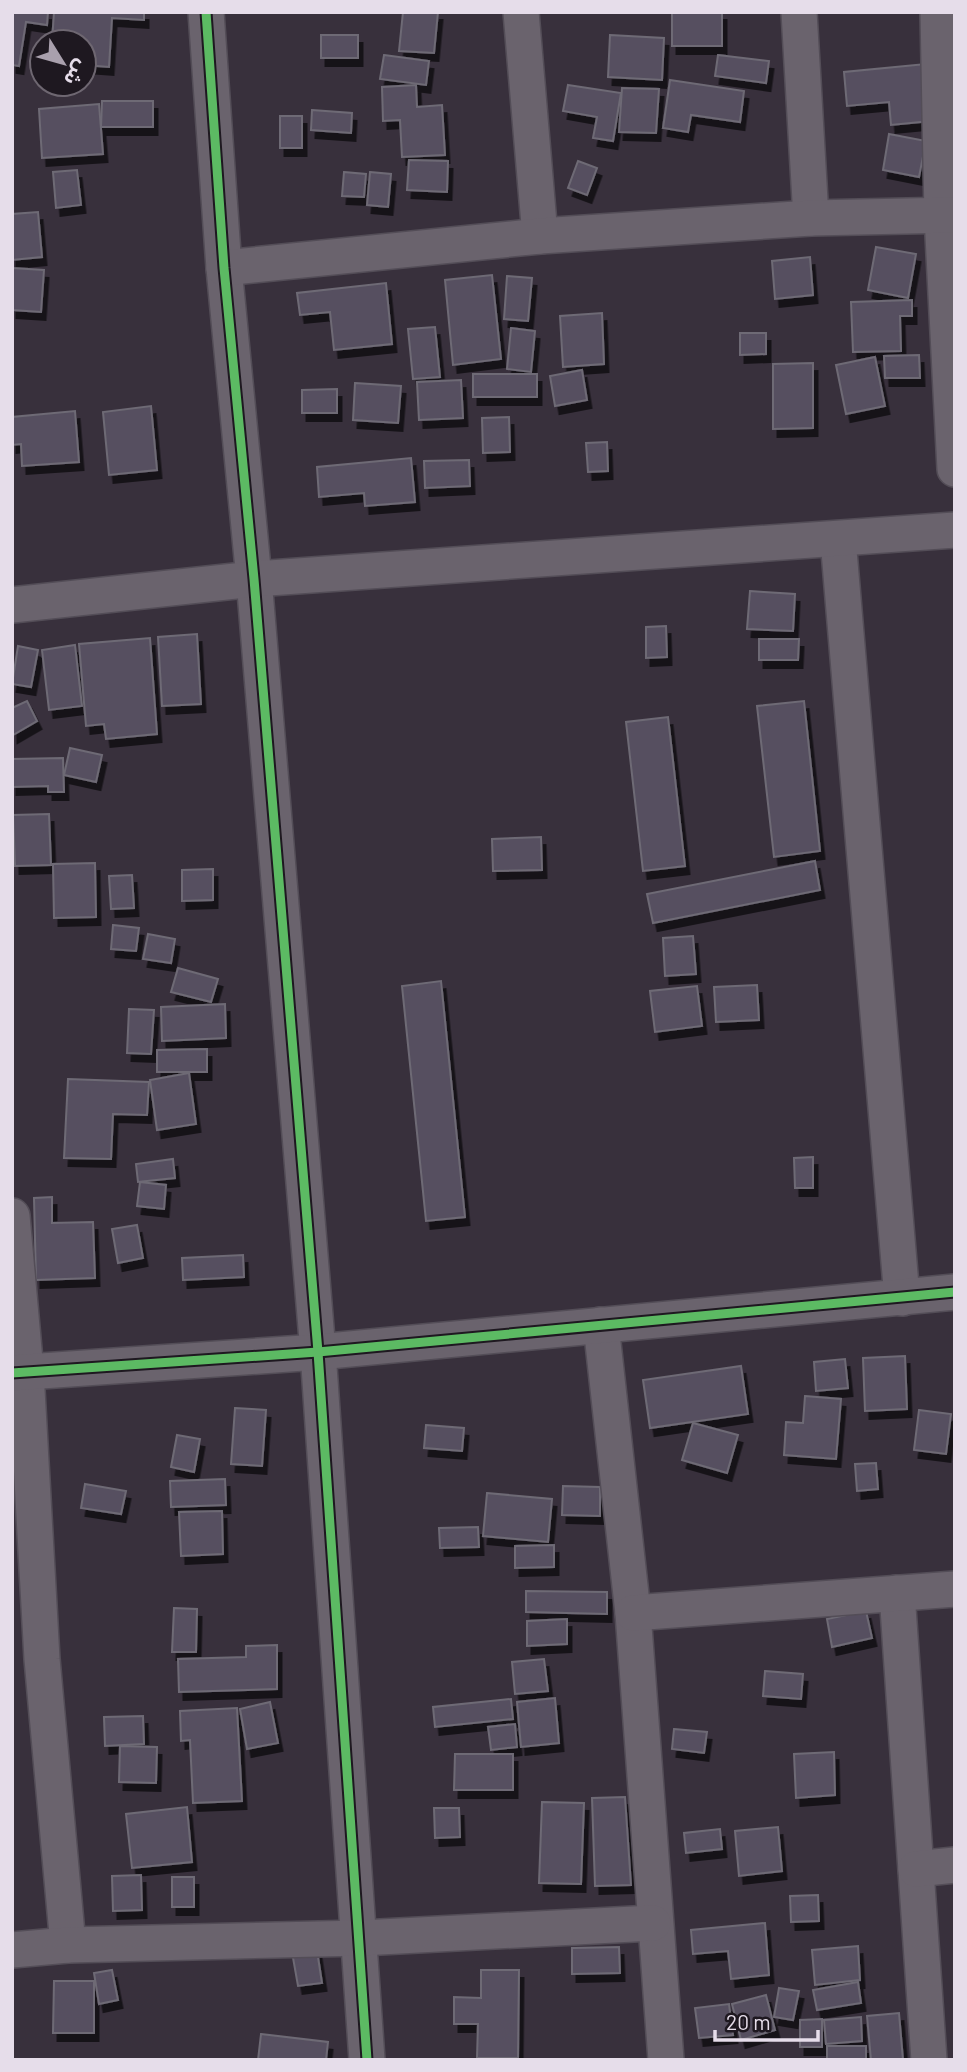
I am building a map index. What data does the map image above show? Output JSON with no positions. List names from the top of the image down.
{
  "scale_bar": "20 m",
  "north": "bottom right"
}
